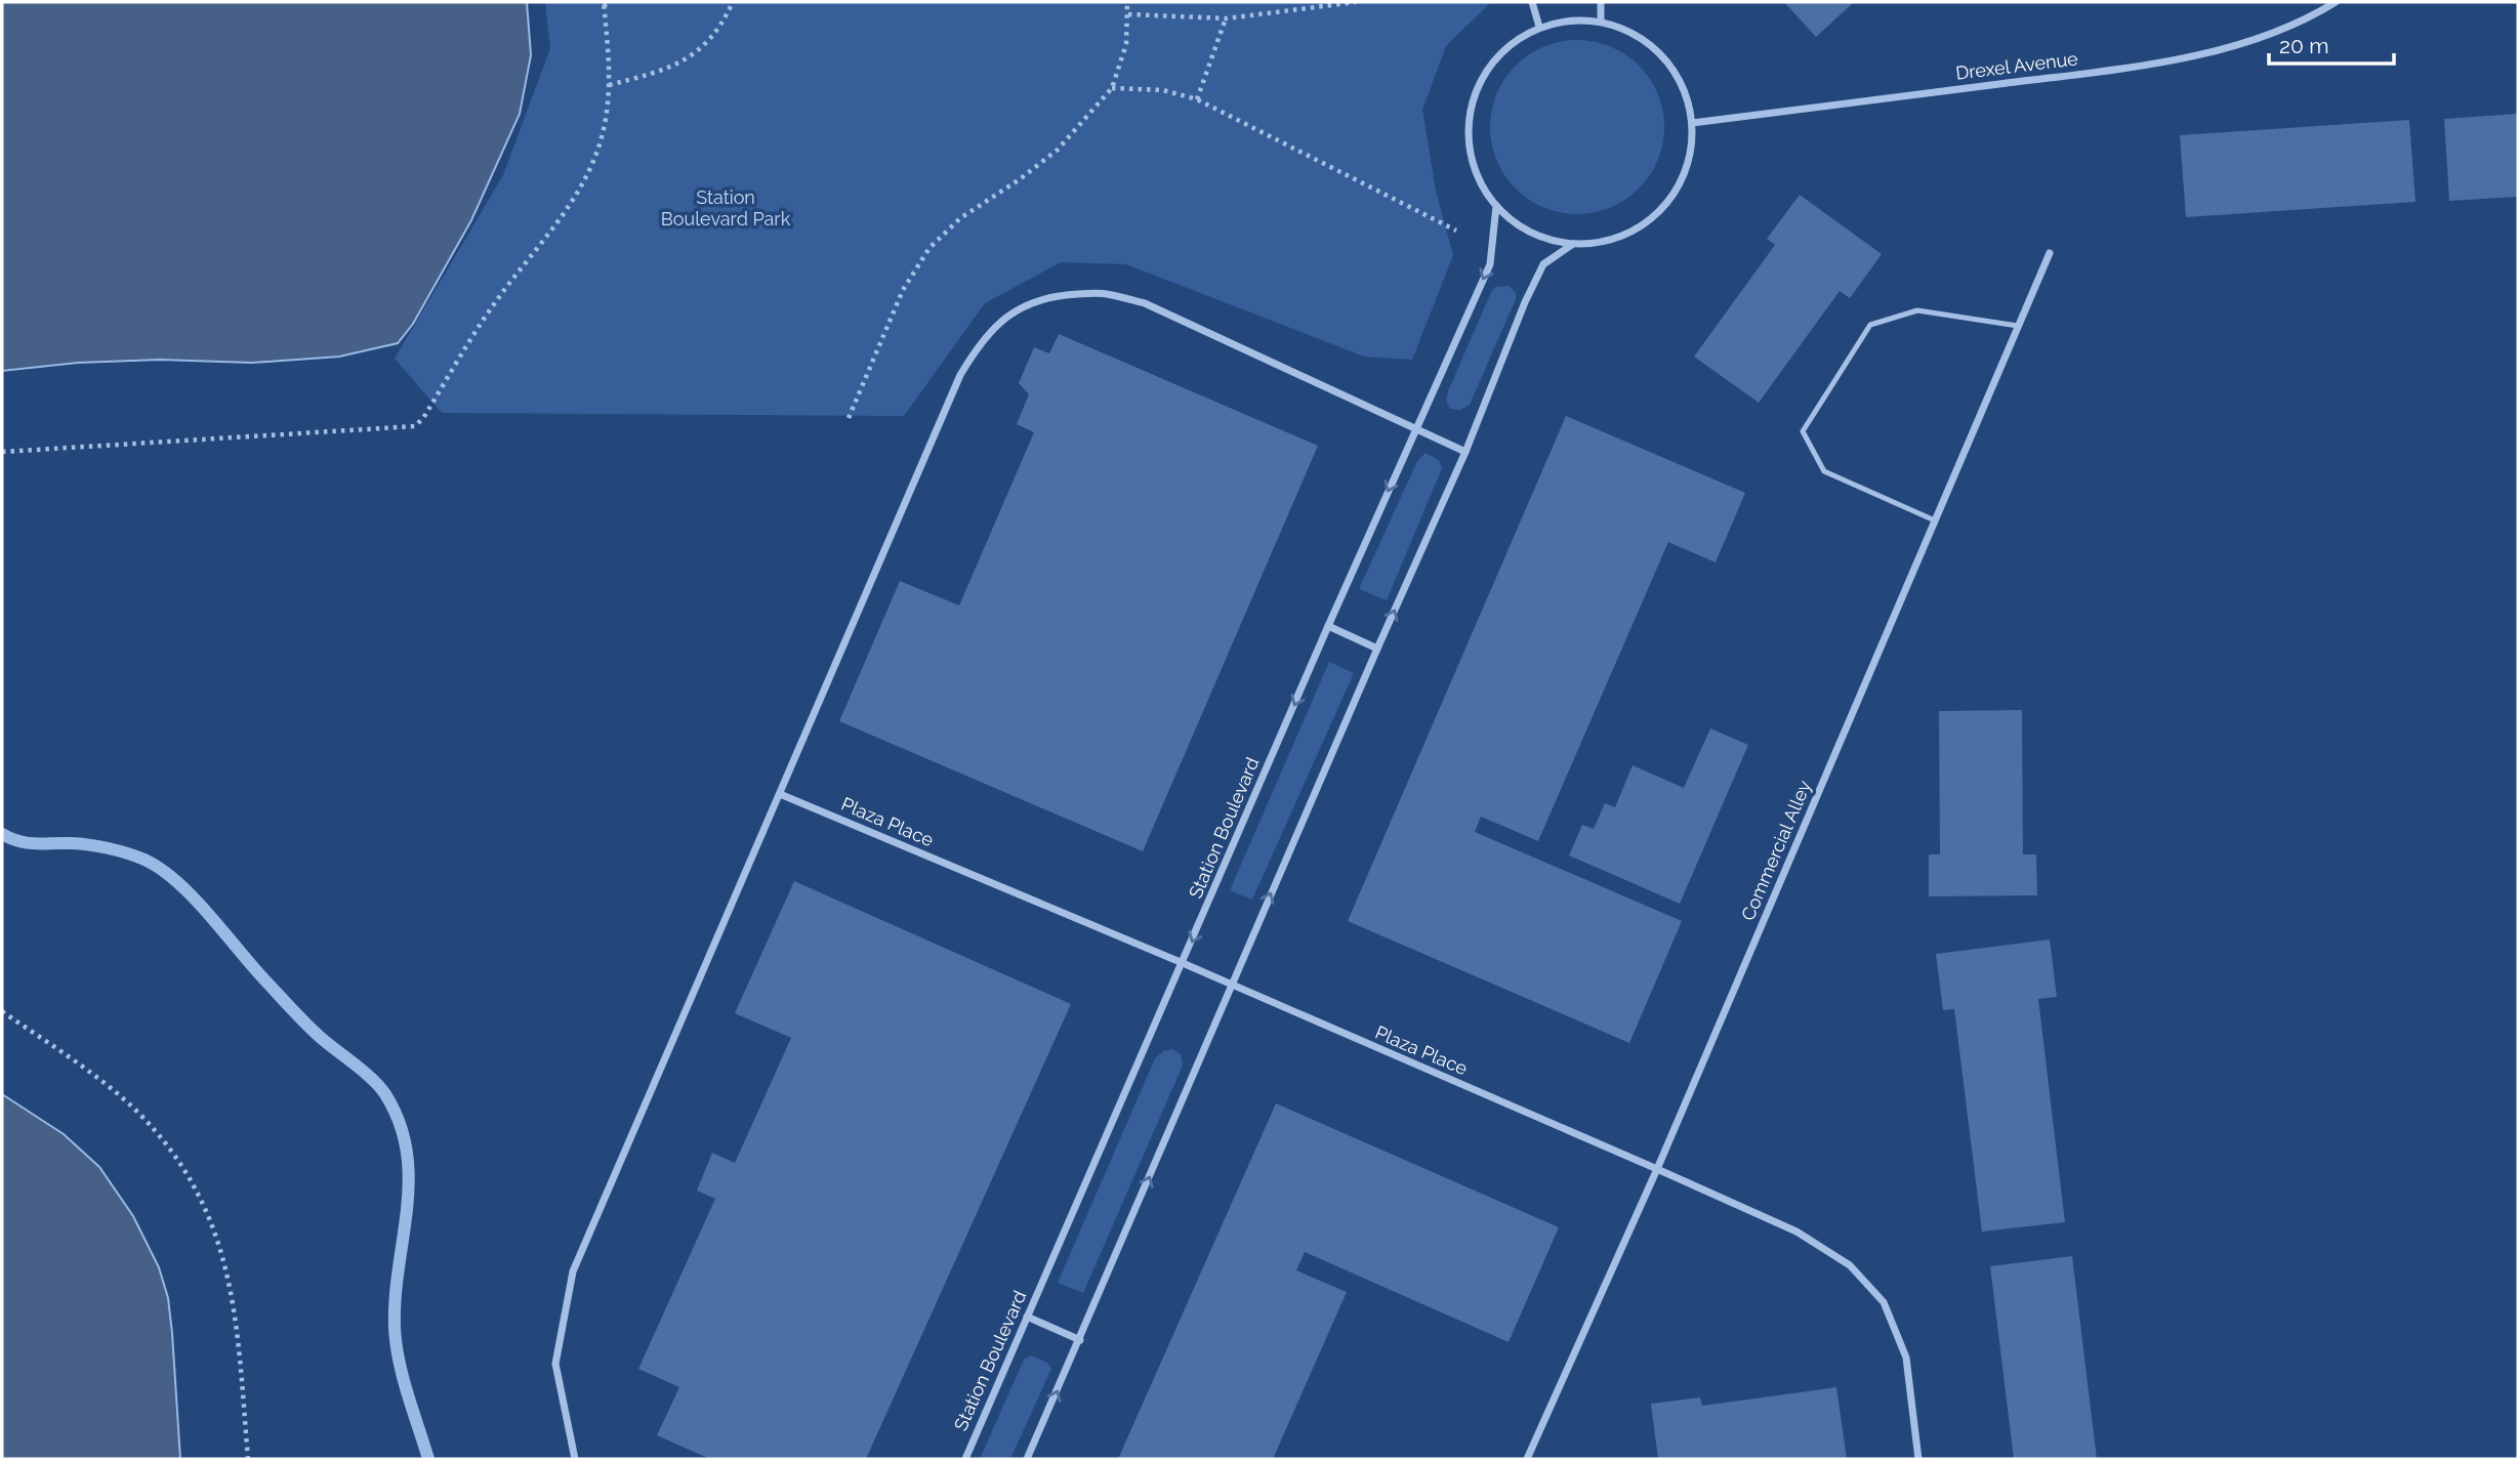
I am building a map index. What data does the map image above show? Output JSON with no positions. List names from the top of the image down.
{
  "streets": {
    "street": [
      "Drexel Avenue",
      "Plaza Place",
      "Station Boulevard",
      "Commercial Alley"
    ]
  },
  "crossings": [
    ["Drexel Avenue", "Station Boulevard"],
    ["Plaza Place", "Station Boulevard"],
    ["Plaza Place", "Commercial Alley"]
  ],
  "parks": ["Station Boulevard Park"],
  "scale_bar": "20 m"
}
